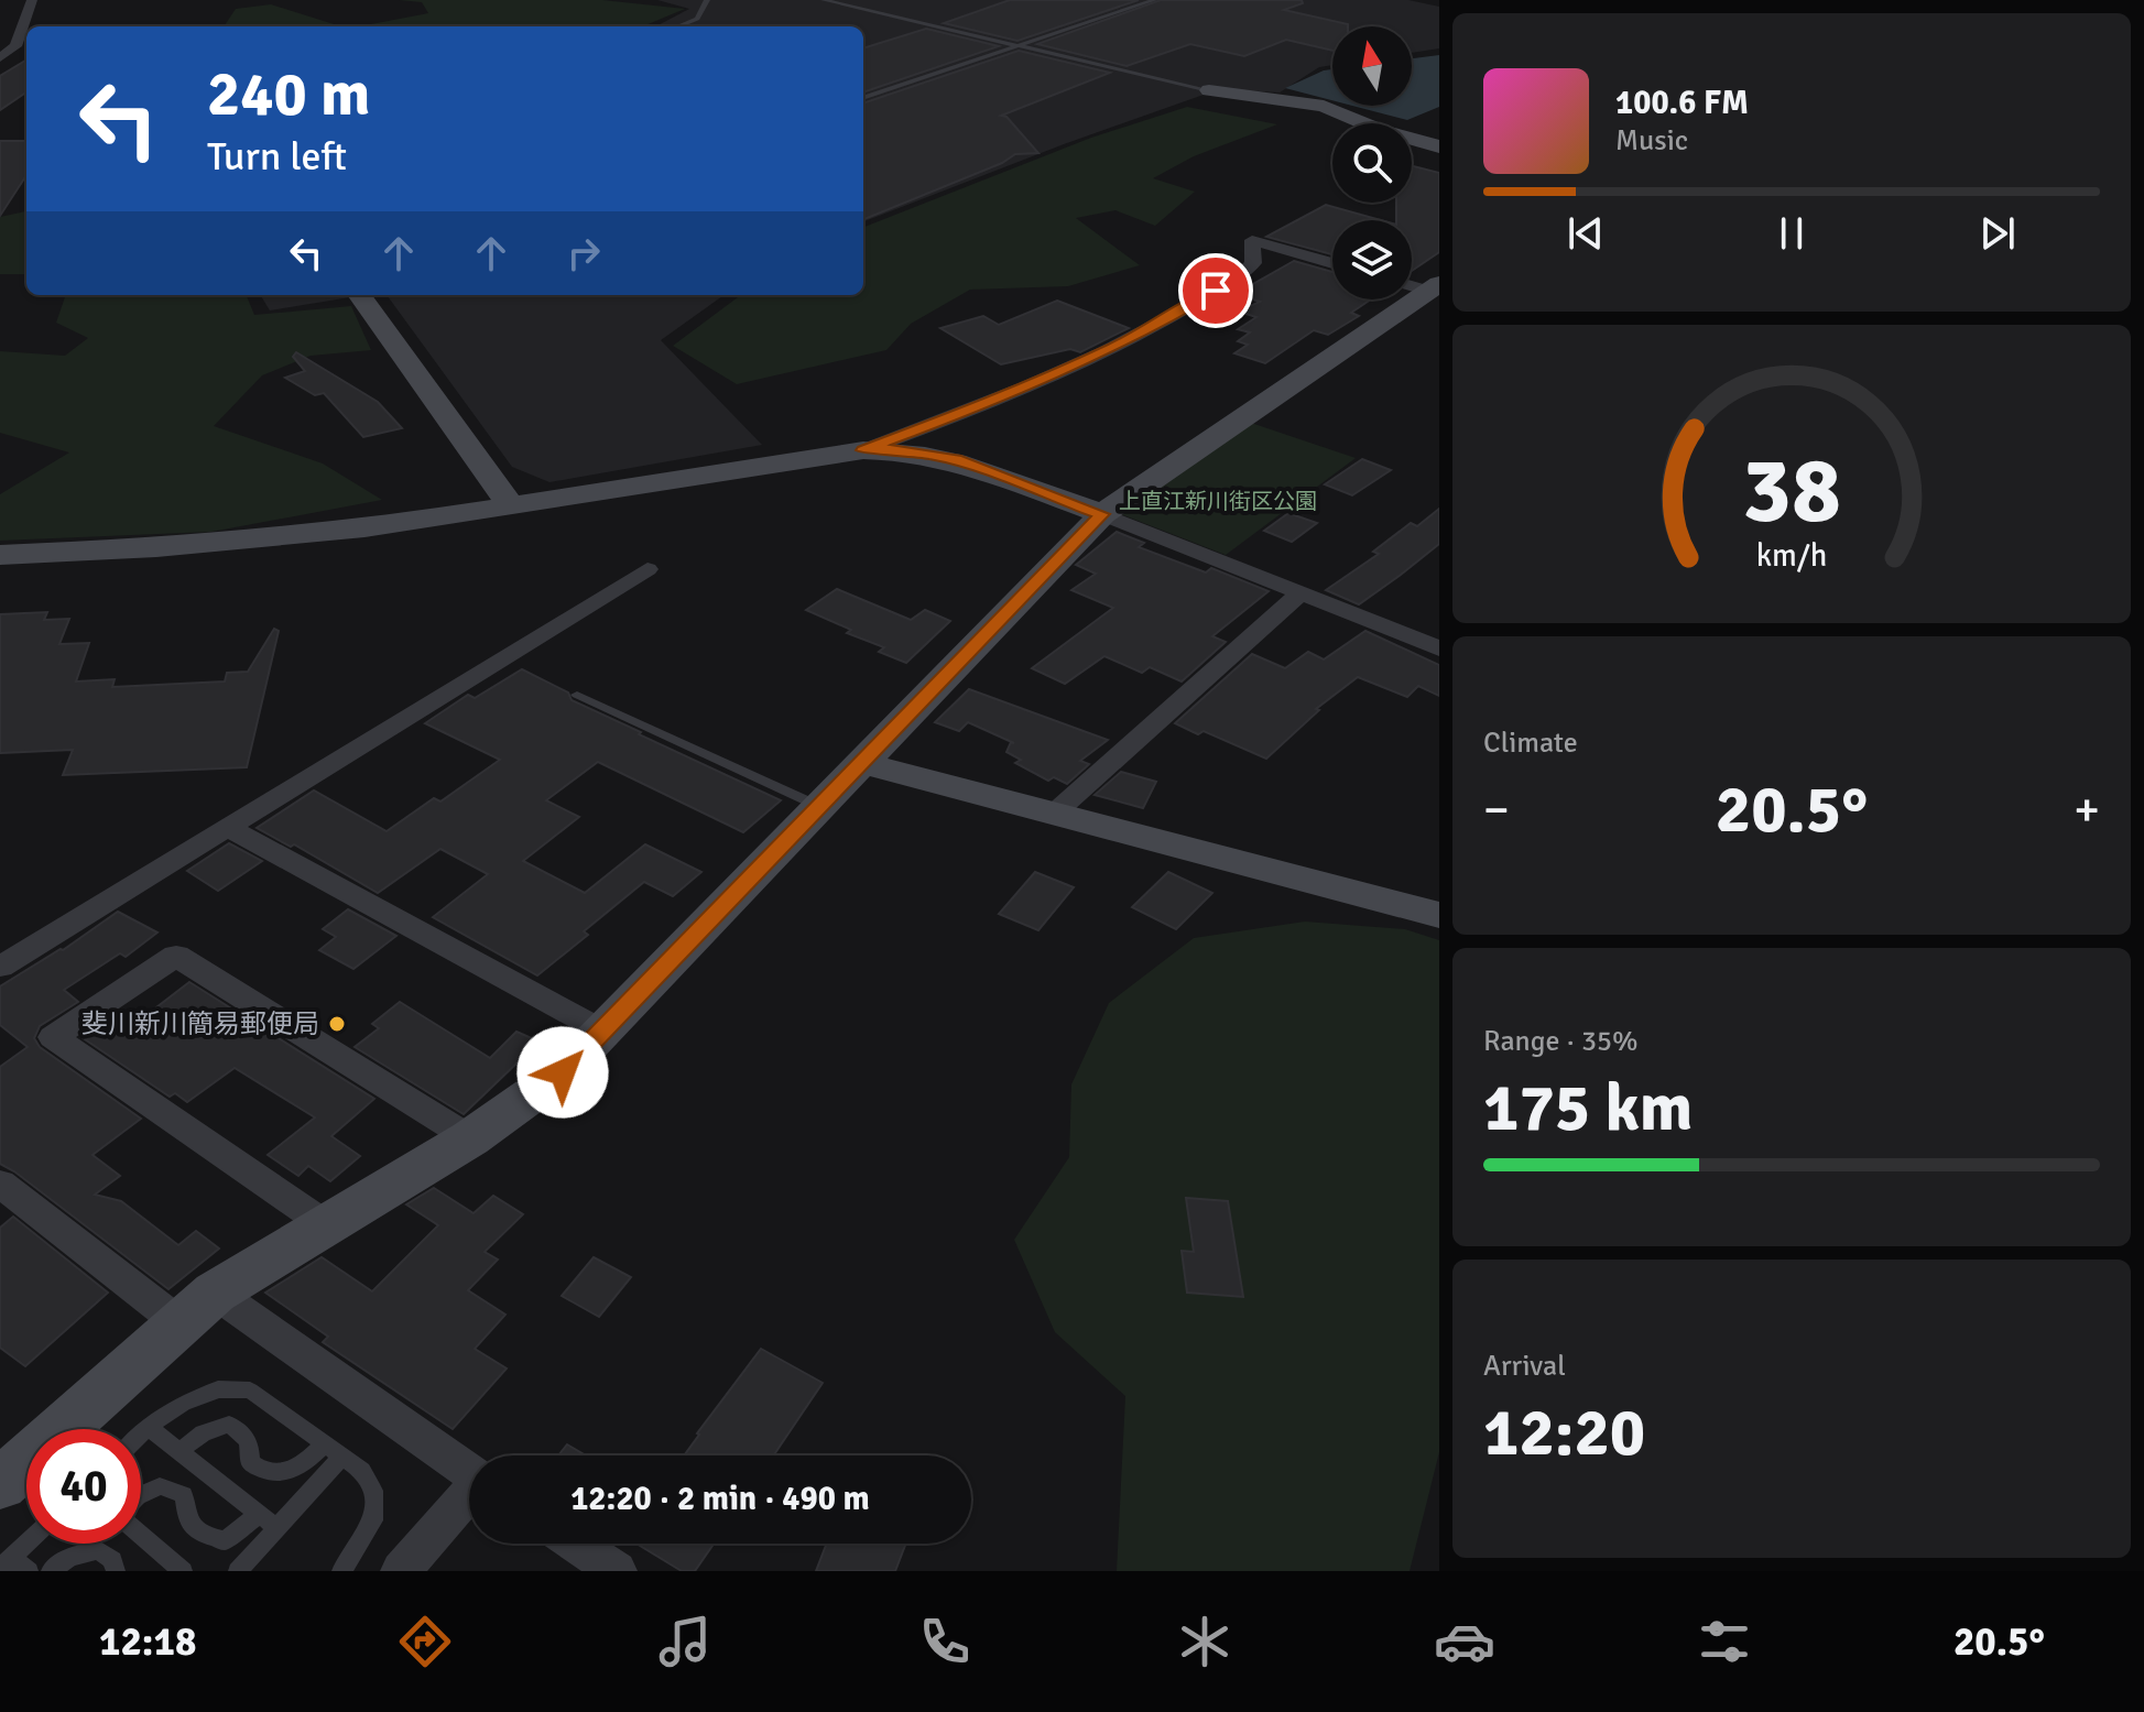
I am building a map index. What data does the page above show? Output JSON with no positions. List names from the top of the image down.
{
  "parks": ["上直江新川街区公園"],
  "places": ["斐川新川簡易郵便局"],
  "north": "top",
  "page": {
    "turn": ["240 m", "Turn left"],
    "song": ["100.6 FM", "Music"],
    "tile": [
      "Climate",
      ["Range · 35%", "175 km"],
      ["Arrival", "12:20"]
    ],
    "heat": ["−", "20.5°", "+"],
    "limit": "40",
    "trip": "12:20 · 2 min · 490 m",
    "tabs": ["12:18", "20.5°"],
    "gauge": ["38", "km/h"]
  }
}
